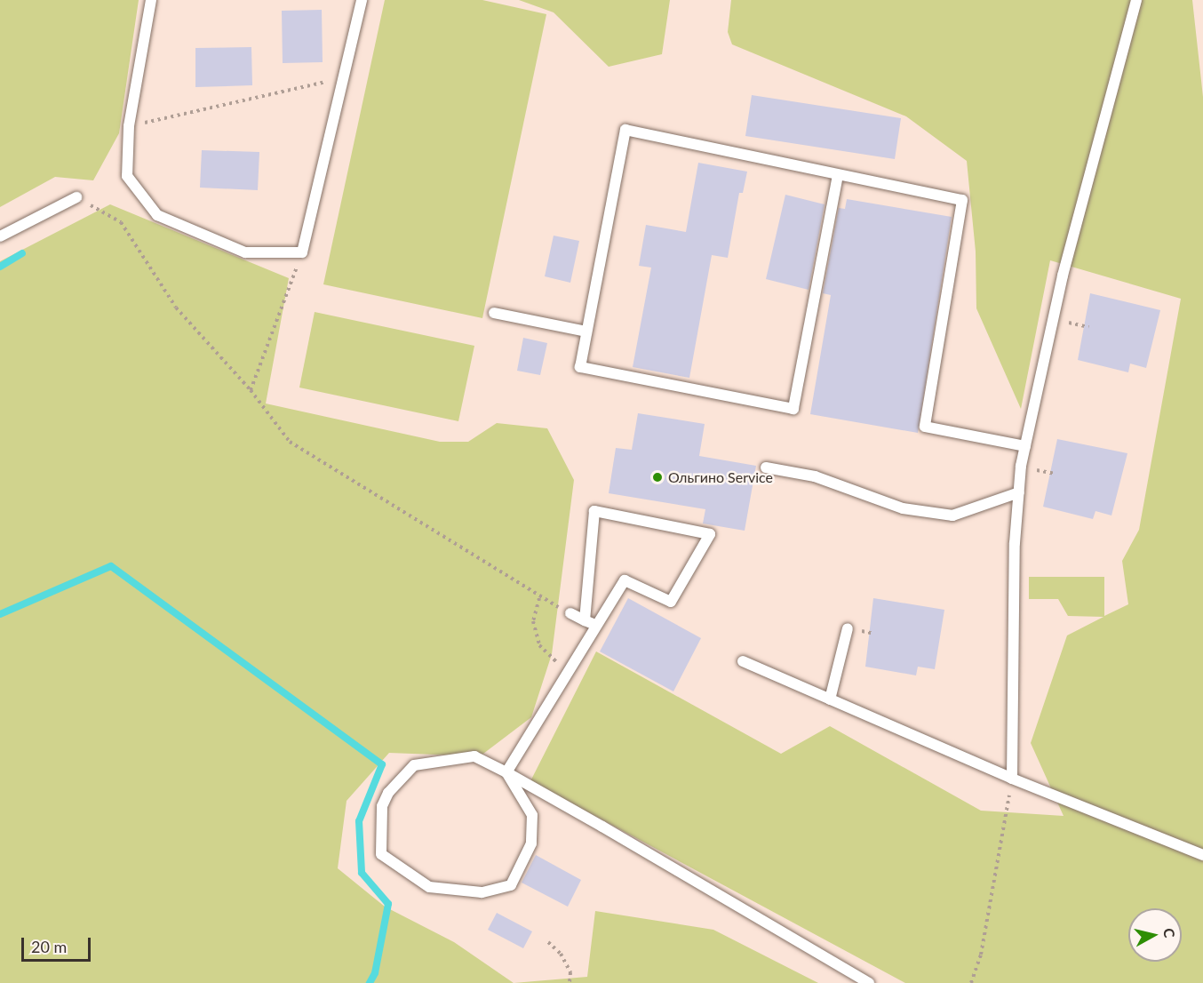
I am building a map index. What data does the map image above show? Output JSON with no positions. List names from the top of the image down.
{
  "places": ["Ольгино Service"],
  "scale_bar": "20 m",
  "north": "right"
}
